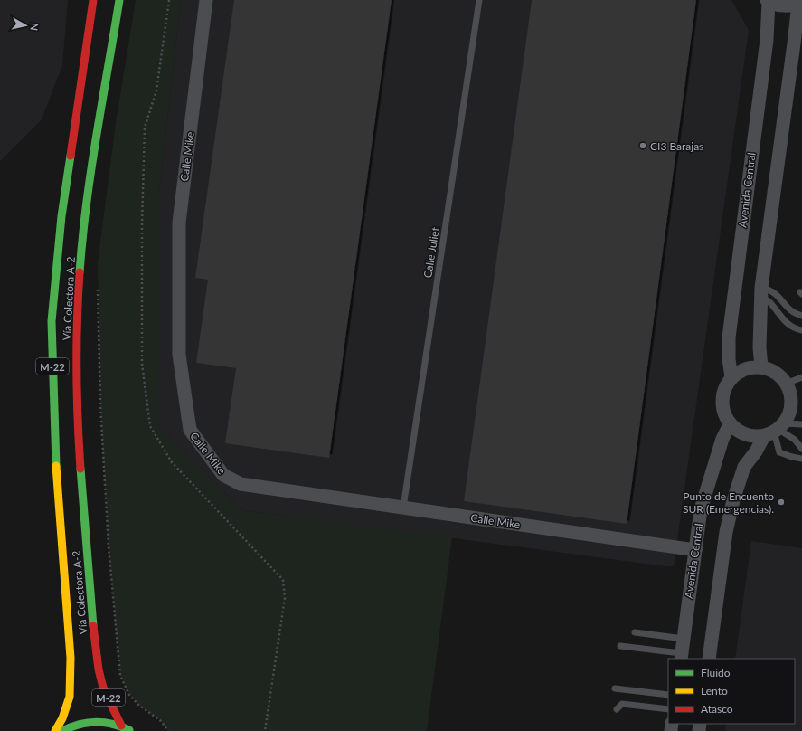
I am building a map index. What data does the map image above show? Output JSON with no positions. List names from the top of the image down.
{
  "streets": {
    "main road": ["Vía Colectora A-2", "M-22"],
    "street": ["Calle Mike", "Avenida Central"],
    "lane": ["Calle Juliet"]
  },
  "crossings": [
    ["Calle Mike", "Avenida Central"],
    ["Calle Mike", "Calle Juliet"],
    ["Vía Colectora A-2", "M-22"]
  ],
  "places": ["CI3 Barajas", "Punto de Encuento SUR (Emergencias)."],
  "legend": ["Fluido", "Lento", "Atasco"],
  "north": "right"
}
